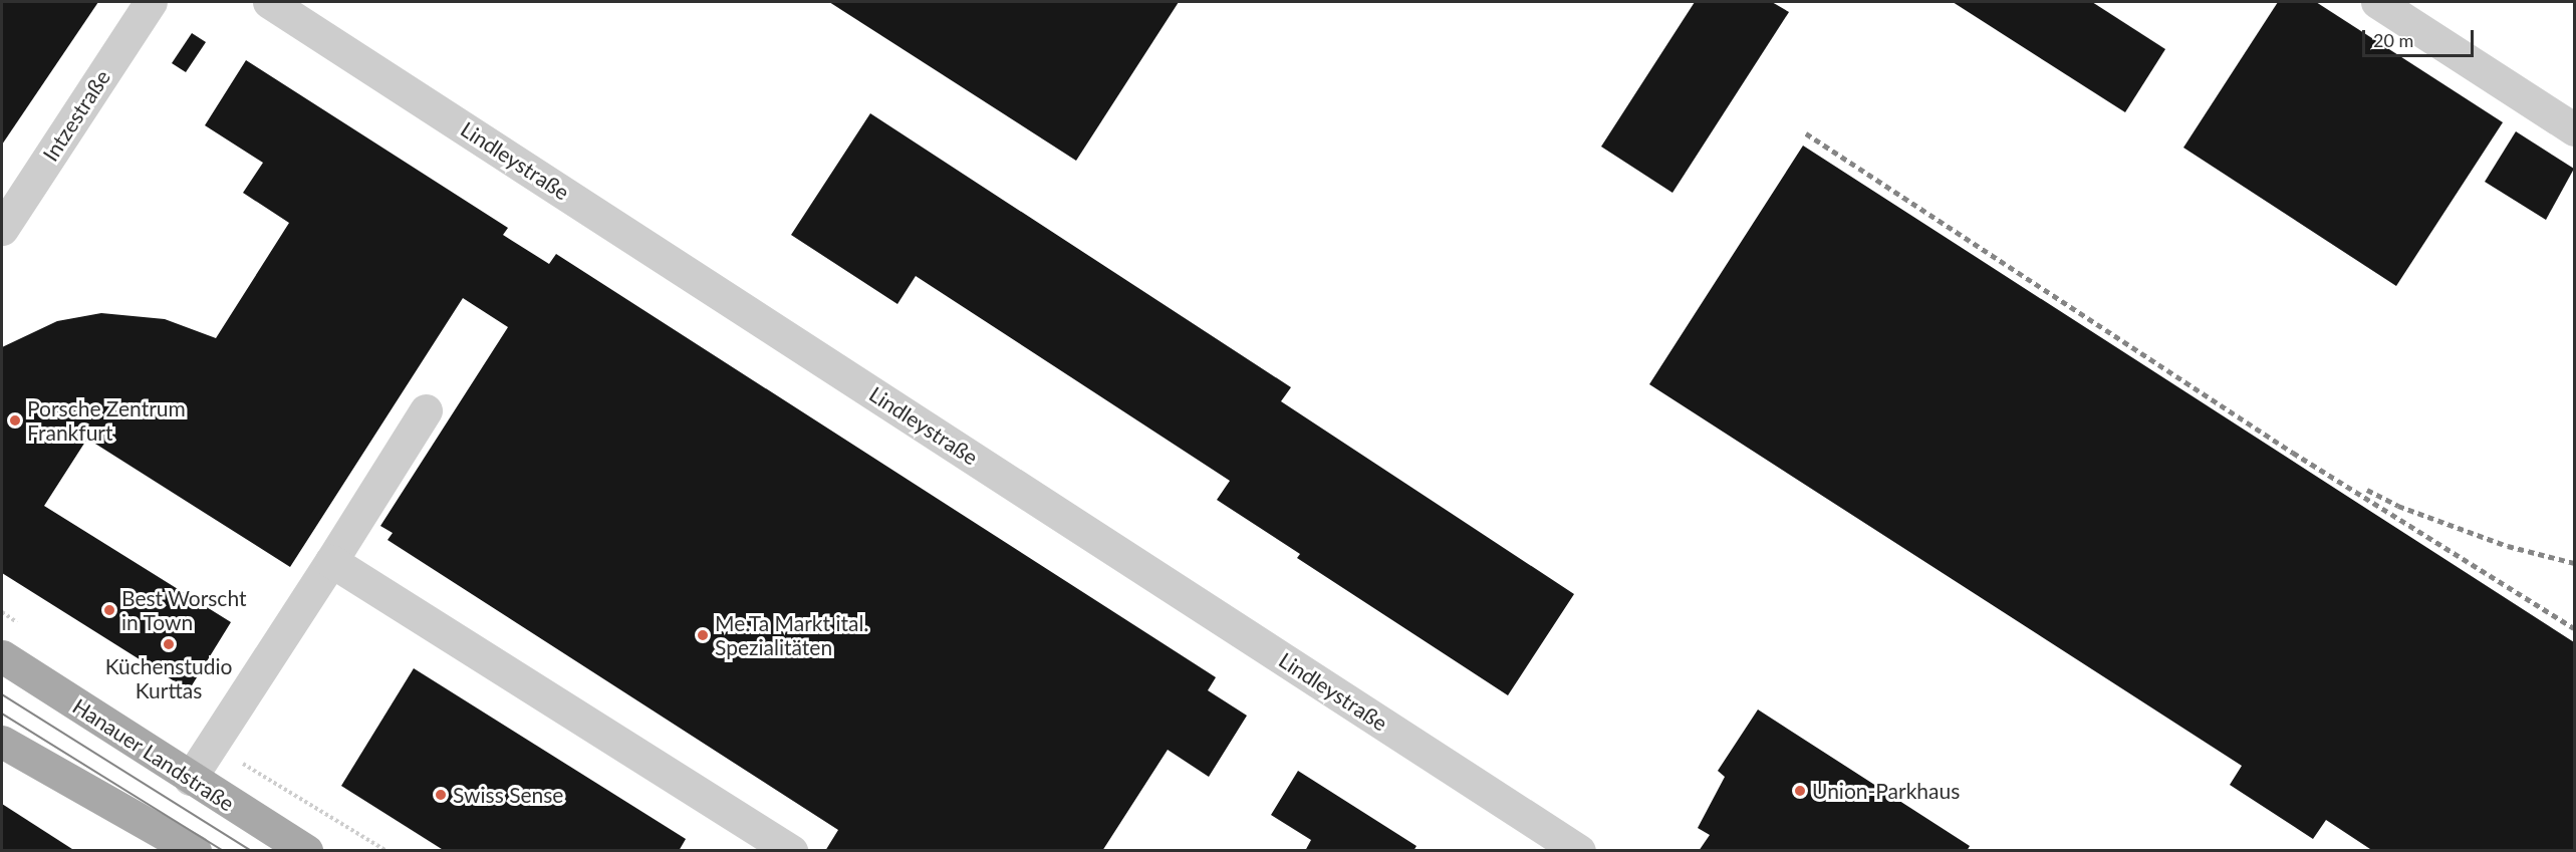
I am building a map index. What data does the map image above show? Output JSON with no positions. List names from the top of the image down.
{
  "streets": {
    "main road": ["Hanauer Landstraße"],
    "street": ["Intzestraße", "Lindleystraße"]
  },
  "places": [
    "Porsche Zentrum Frankfurt",
    "Best Worscht in Town",
    "Me.Ta Markt ital. Spezialitäten",
    "Küchenstudio Kurttas",
    "Union-Parkhaus",
    "Swiss Sense"
  ],
  "scale_bar": "20 m"
}
